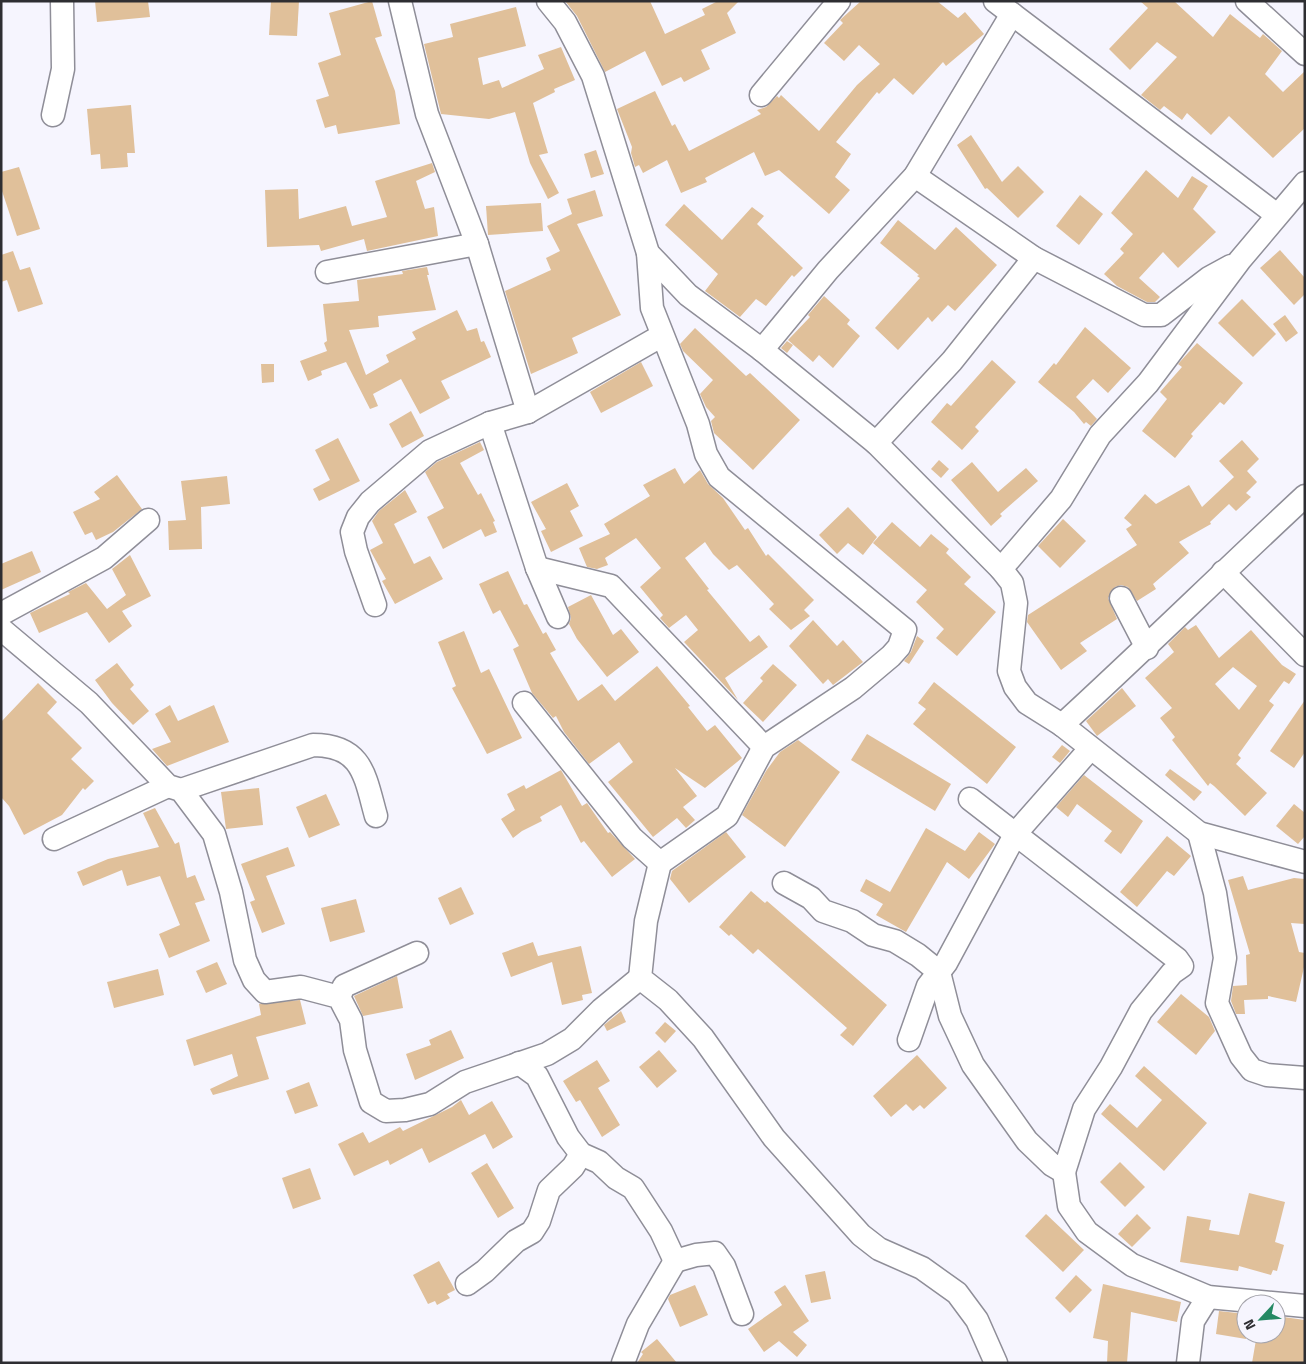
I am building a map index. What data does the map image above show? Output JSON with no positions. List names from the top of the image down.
{
  "north": "bottom left"
}
